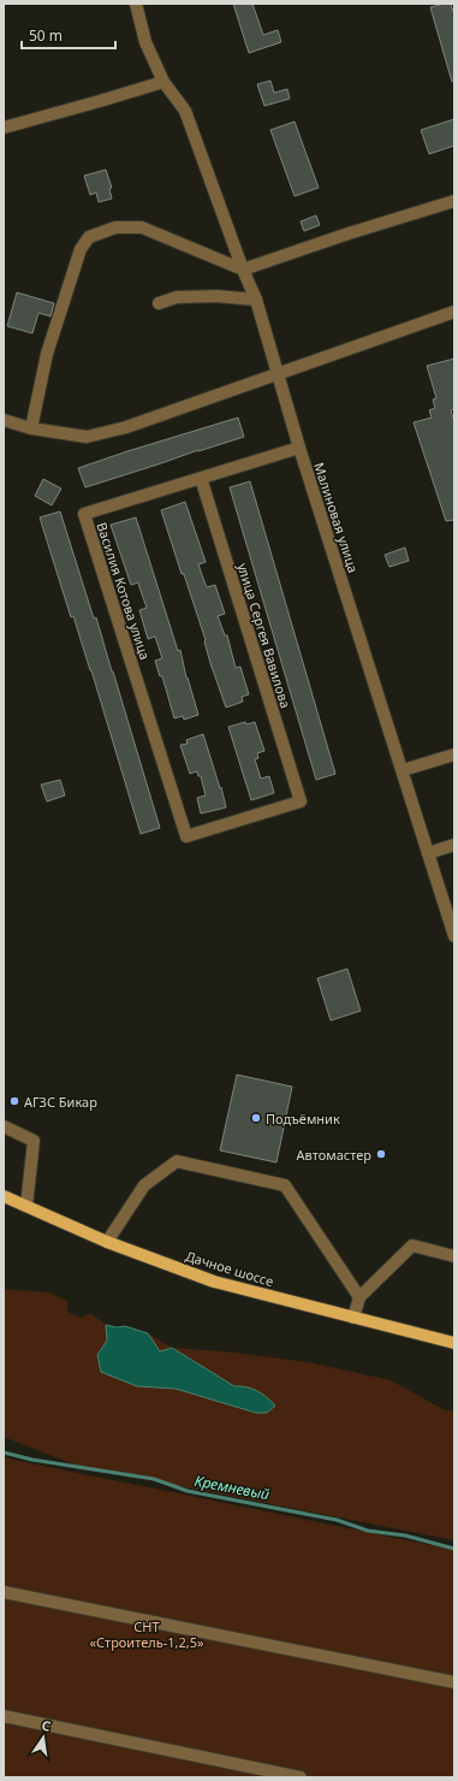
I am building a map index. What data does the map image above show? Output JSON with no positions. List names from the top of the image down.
{
  "streets": {
    "main road": ["Дачное шоссе"],
    "street": ["Малиновая улица", "Василия Котова улица", "улица Сергея Вавилова"]
  },
  "crossings": [
    ["Малиновая улица", "Василия Котова улица"],
    ["Василия Котова улица", "улица Сергея Вавилова"]
  ],
  "water": ["Кремневый"],
  "parks": ["СНТ «Строитель-1,2,5»"],
  "places": ["АГЗС Бикар", "Подъёмник", "Автомастер"],
  "scale_bar": "50 m",
  "north": "top"
}
